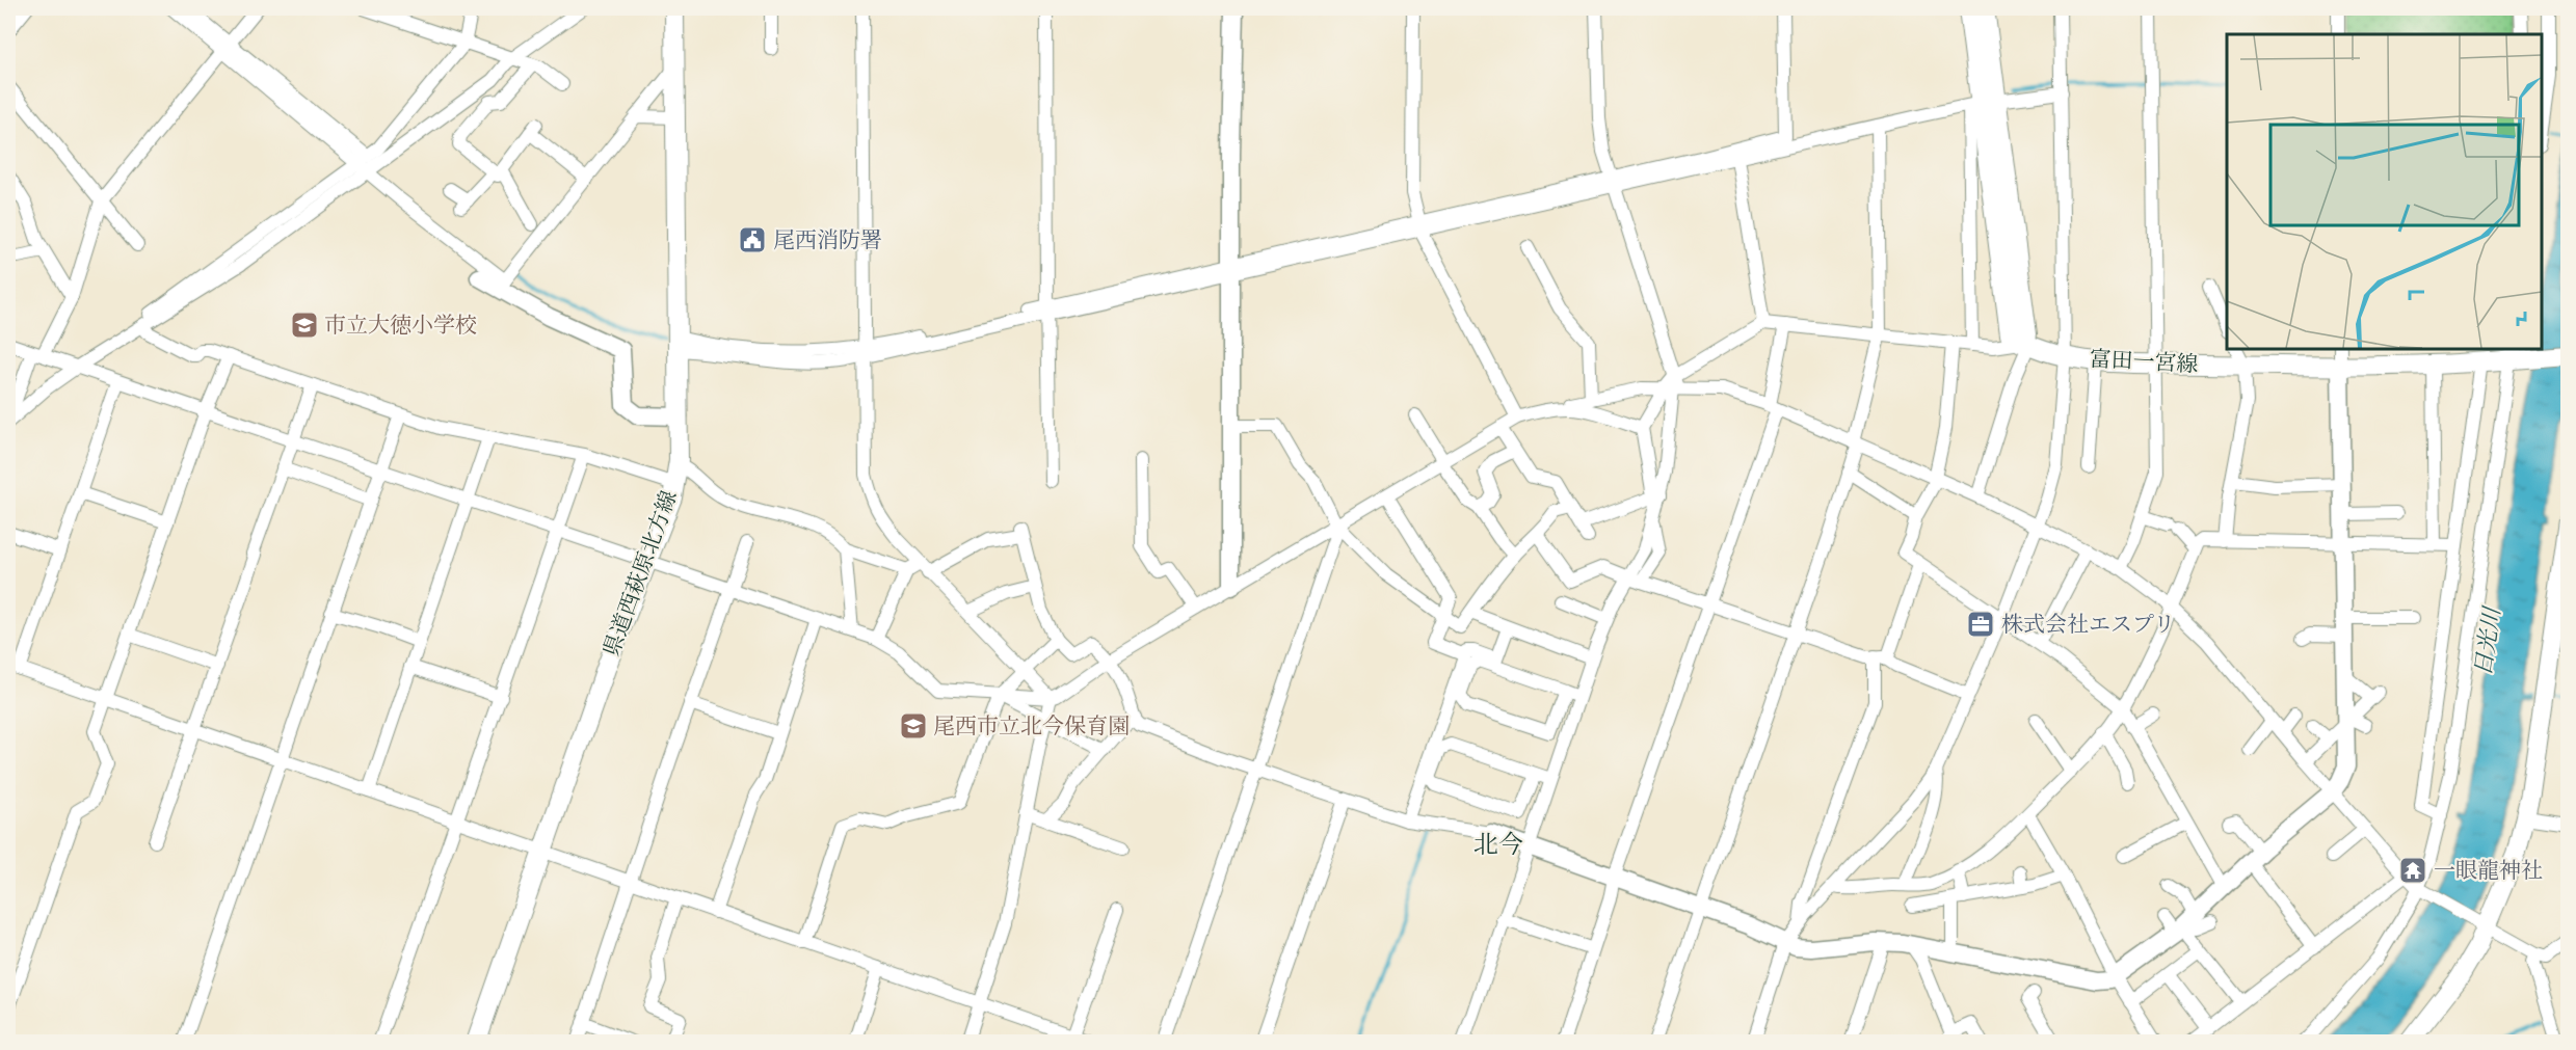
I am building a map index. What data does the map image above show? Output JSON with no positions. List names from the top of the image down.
{
  "streets": {
    "main road": ["富田一宮線", "県道西萩原北方線"]
  },
  "districts": ["北今"],
  "water": ["日光川"],
  "places": {
    "public building": ["尾西消防署"],
    "school or university": ["市立大徳小学校", "尾西市立北今保育園"],
    "office": ["株式会社エスプリ"],
    "temple": ["一眼龍神社"]
  }
}
